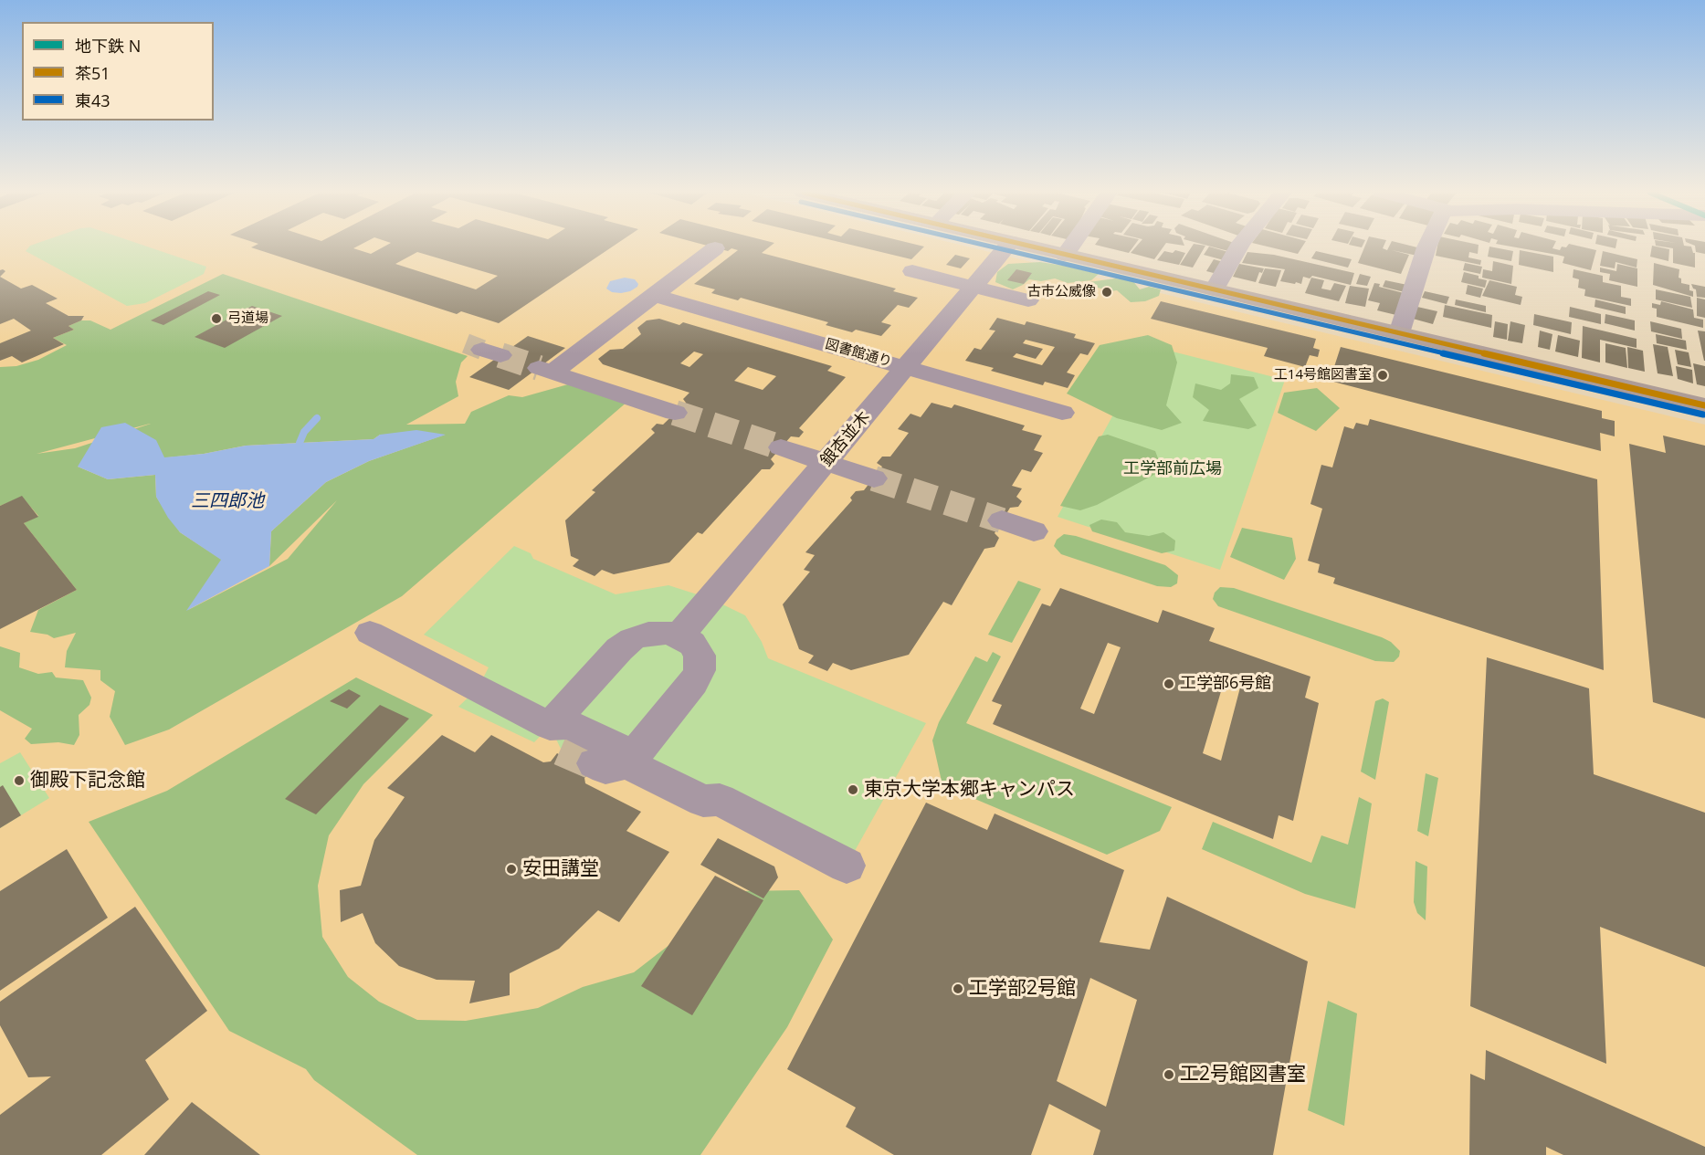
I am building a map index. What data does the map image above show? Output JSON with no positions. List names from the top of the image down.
{
  "streets": {
    "street": ["図書館通り", "銀杏並木"]
  },
  "crossings": [
    ["図書館通り", "銀杏並木"]
  ],
  "water": ["三四郎池"],
  "parks": ["工学部前広場"],
  "places": [
    "古市公威像",
    "弓道場",
    "工14号館図書室",
    "工学部6号館",
    "御殿下記念館",
    "東京大学本郷キャンパス",
    "安田講堂",
    "工学部2号館",
    "工2号館図書室"
  ],
  "lines": ["transit line 茶51", "transit line 東43"],
  "legend": ["地下鉄 N", "茶51", "東43"]
}
